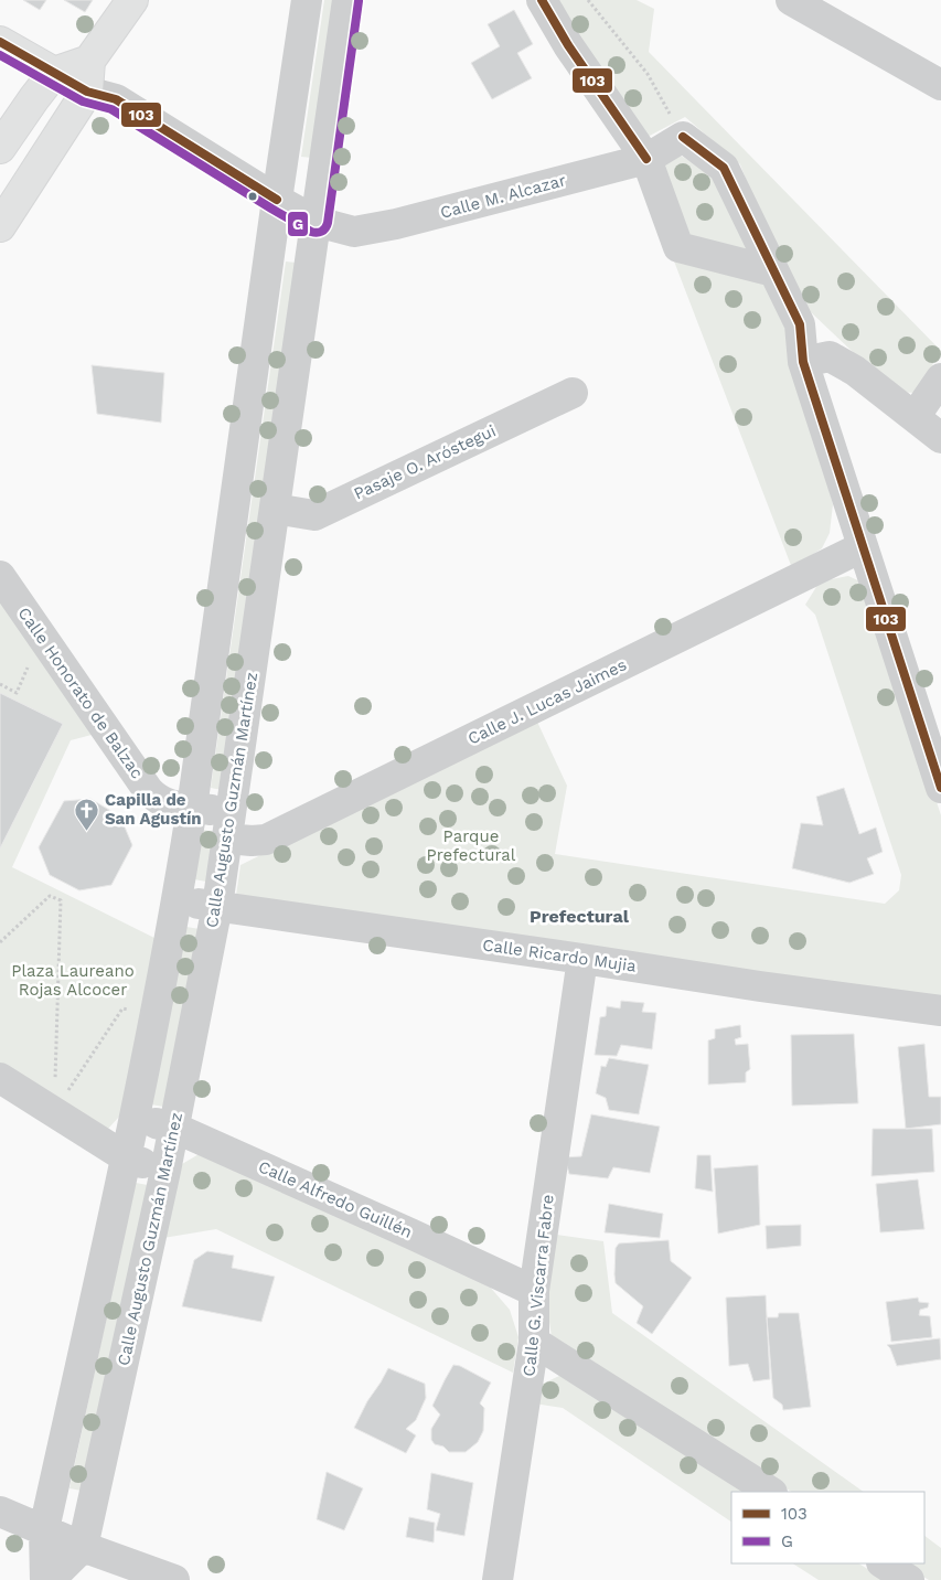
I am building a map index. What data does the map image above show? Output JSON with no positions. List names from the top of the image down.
{
  "streets": {
    "street": [
      "Calle M. Alcazar",
      "Pasaje O. Aróstegui",
      "Calle Honorato de Balzac",
      "Calle J. Lucas Jaimes",
      "Calle Augusto Guzmán Martínez",
      "Calle Ricardo Mujia",
      "Calle Alfredo Guillén",
      "Calle G. Viscarra Fabre"
    ]
  },
  "crossings": [
    ["Calle M. Alcazar", "Calle Augusto Guzmán Martínez"],
    ["Pasaje O. Aróstegui", "Calle Augusto Guzmán Martínez"],
    ["Calle Honorato de Balzac", "Calle J. Lucas Jaimes"],
    ["Calle Honorato de Balzac", "Calle Augusto Guzmán Martínez"],
    ["Calle J. Lucas Jaimes", "Calle Augusto Guzmán Martínez"],
    ["Calle Augusto Guzmán Martínez", "Calle Ricardo Mujia"],
    ["Calle Augusto Guzmán Martínez", "Calle Alfredo Guillén"],
    ["Calle Ricardo Mujia", "Calle G. Viscarra Fabre"],
    ["Calle Alfredo Guillén", "Calle G. Viscarra Fabre"]
  ],
  "districts": ["Prefectural"],
  "parks": ["Parque Prefectural", "Plaza Laureano Rojas Alcocer"],
  "places": {
    "church": ["Capilla de San Agustín"]
  },
  "lines": ["transit line 103", "transit line G"],
  "legend": ["103", "G"]
}
